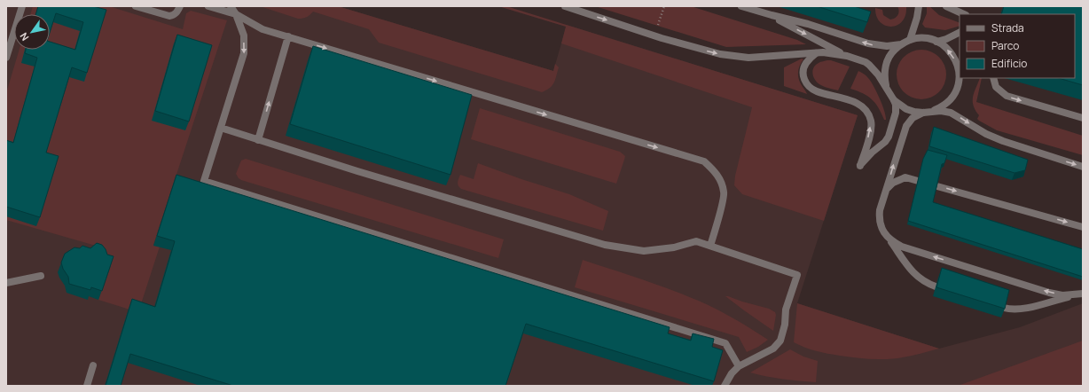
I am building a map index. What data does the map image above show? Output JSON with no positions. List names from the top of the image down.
{
  "legend": ["Strada", "Parco", "Edificio"],
  "north": "bottom left"
}
